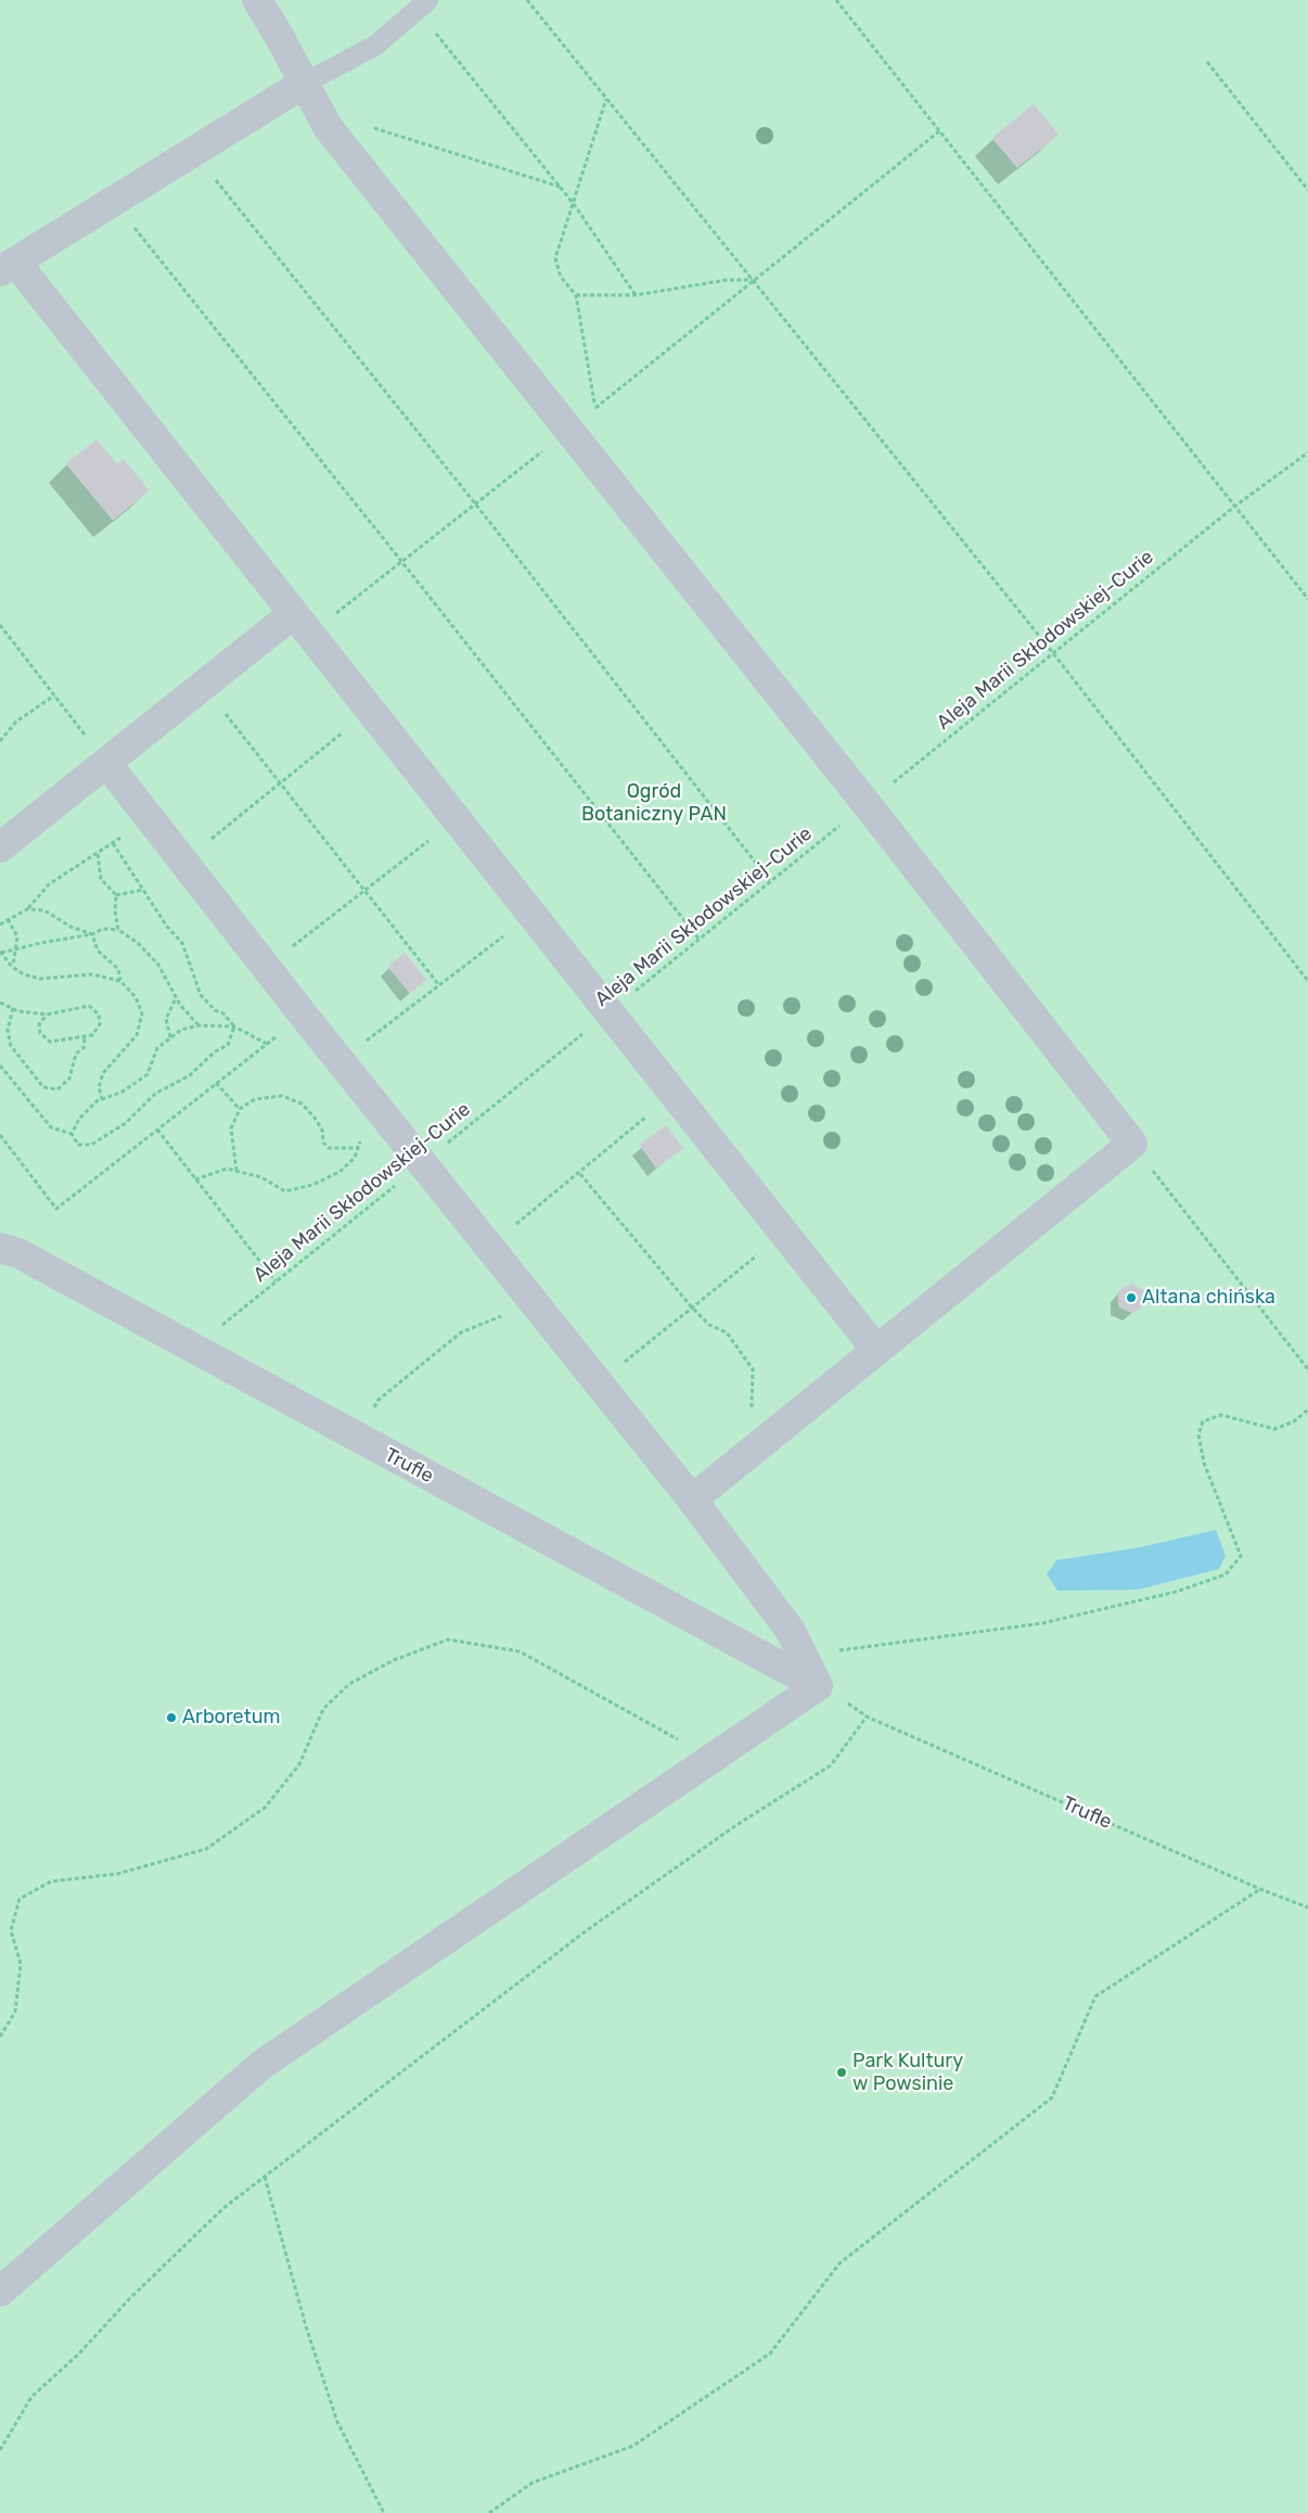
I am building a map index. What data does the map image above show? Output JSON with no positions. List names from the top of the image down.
{
  "streets": {
    "street": ["Trufle"],
    "path": ["Aleja Marii Skłodowskiej-Curie"]
  },
  "crossings": [
    ["Aleja Marii Skłodowskiej-Curie", "Trufle"]
  ],
  "parks": ["Ogród Botaniczny PAN"],
  "places": ["Altana chińska", "Arboretum", "Park Kultury w Powsinie"]
}
